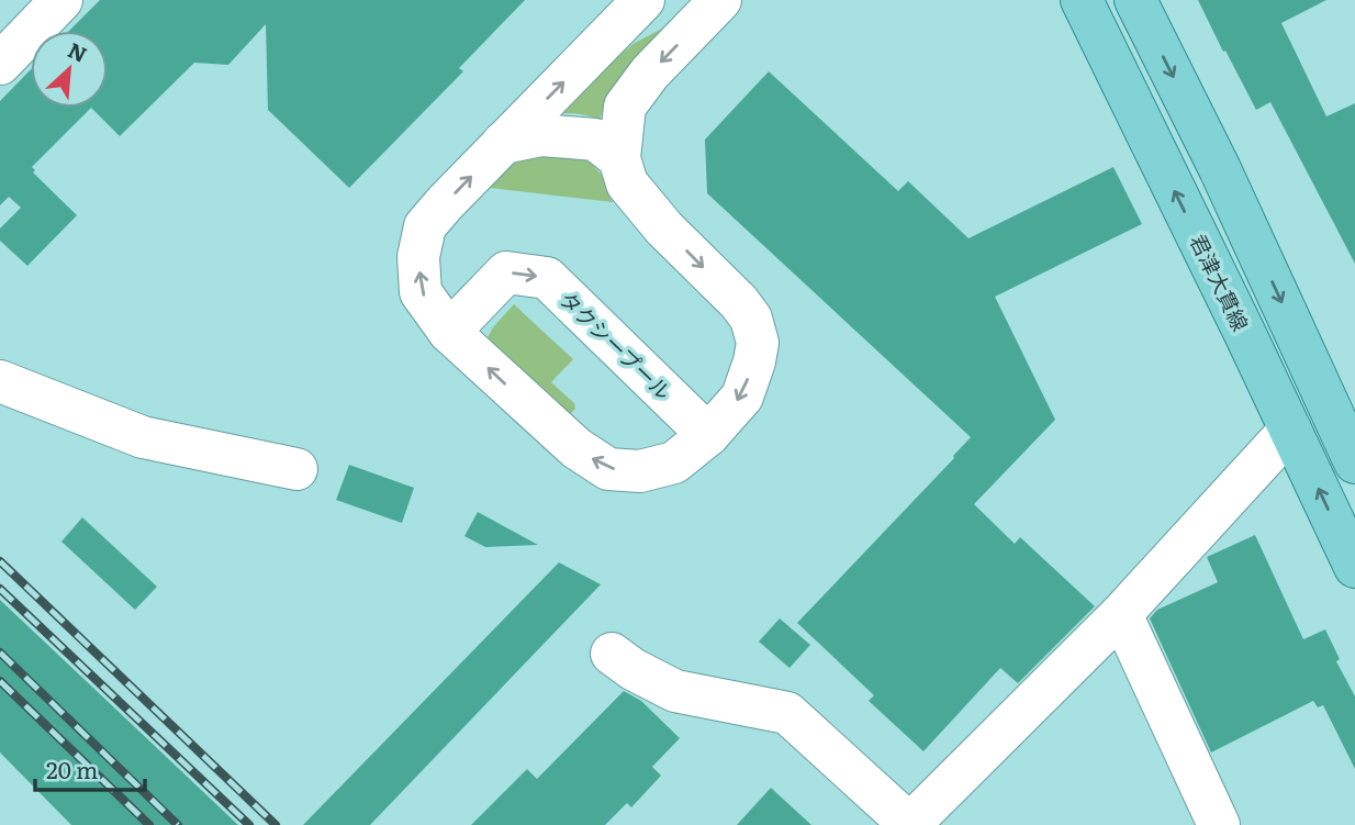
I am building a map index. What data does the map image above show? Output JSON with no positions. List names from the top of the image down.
{
  "streets": {
    "main road": ["君津大貫線"],
    "street": ["タクシープール"]
  },
  "scale_bar": "20 m",
  "north": "top right"
}
